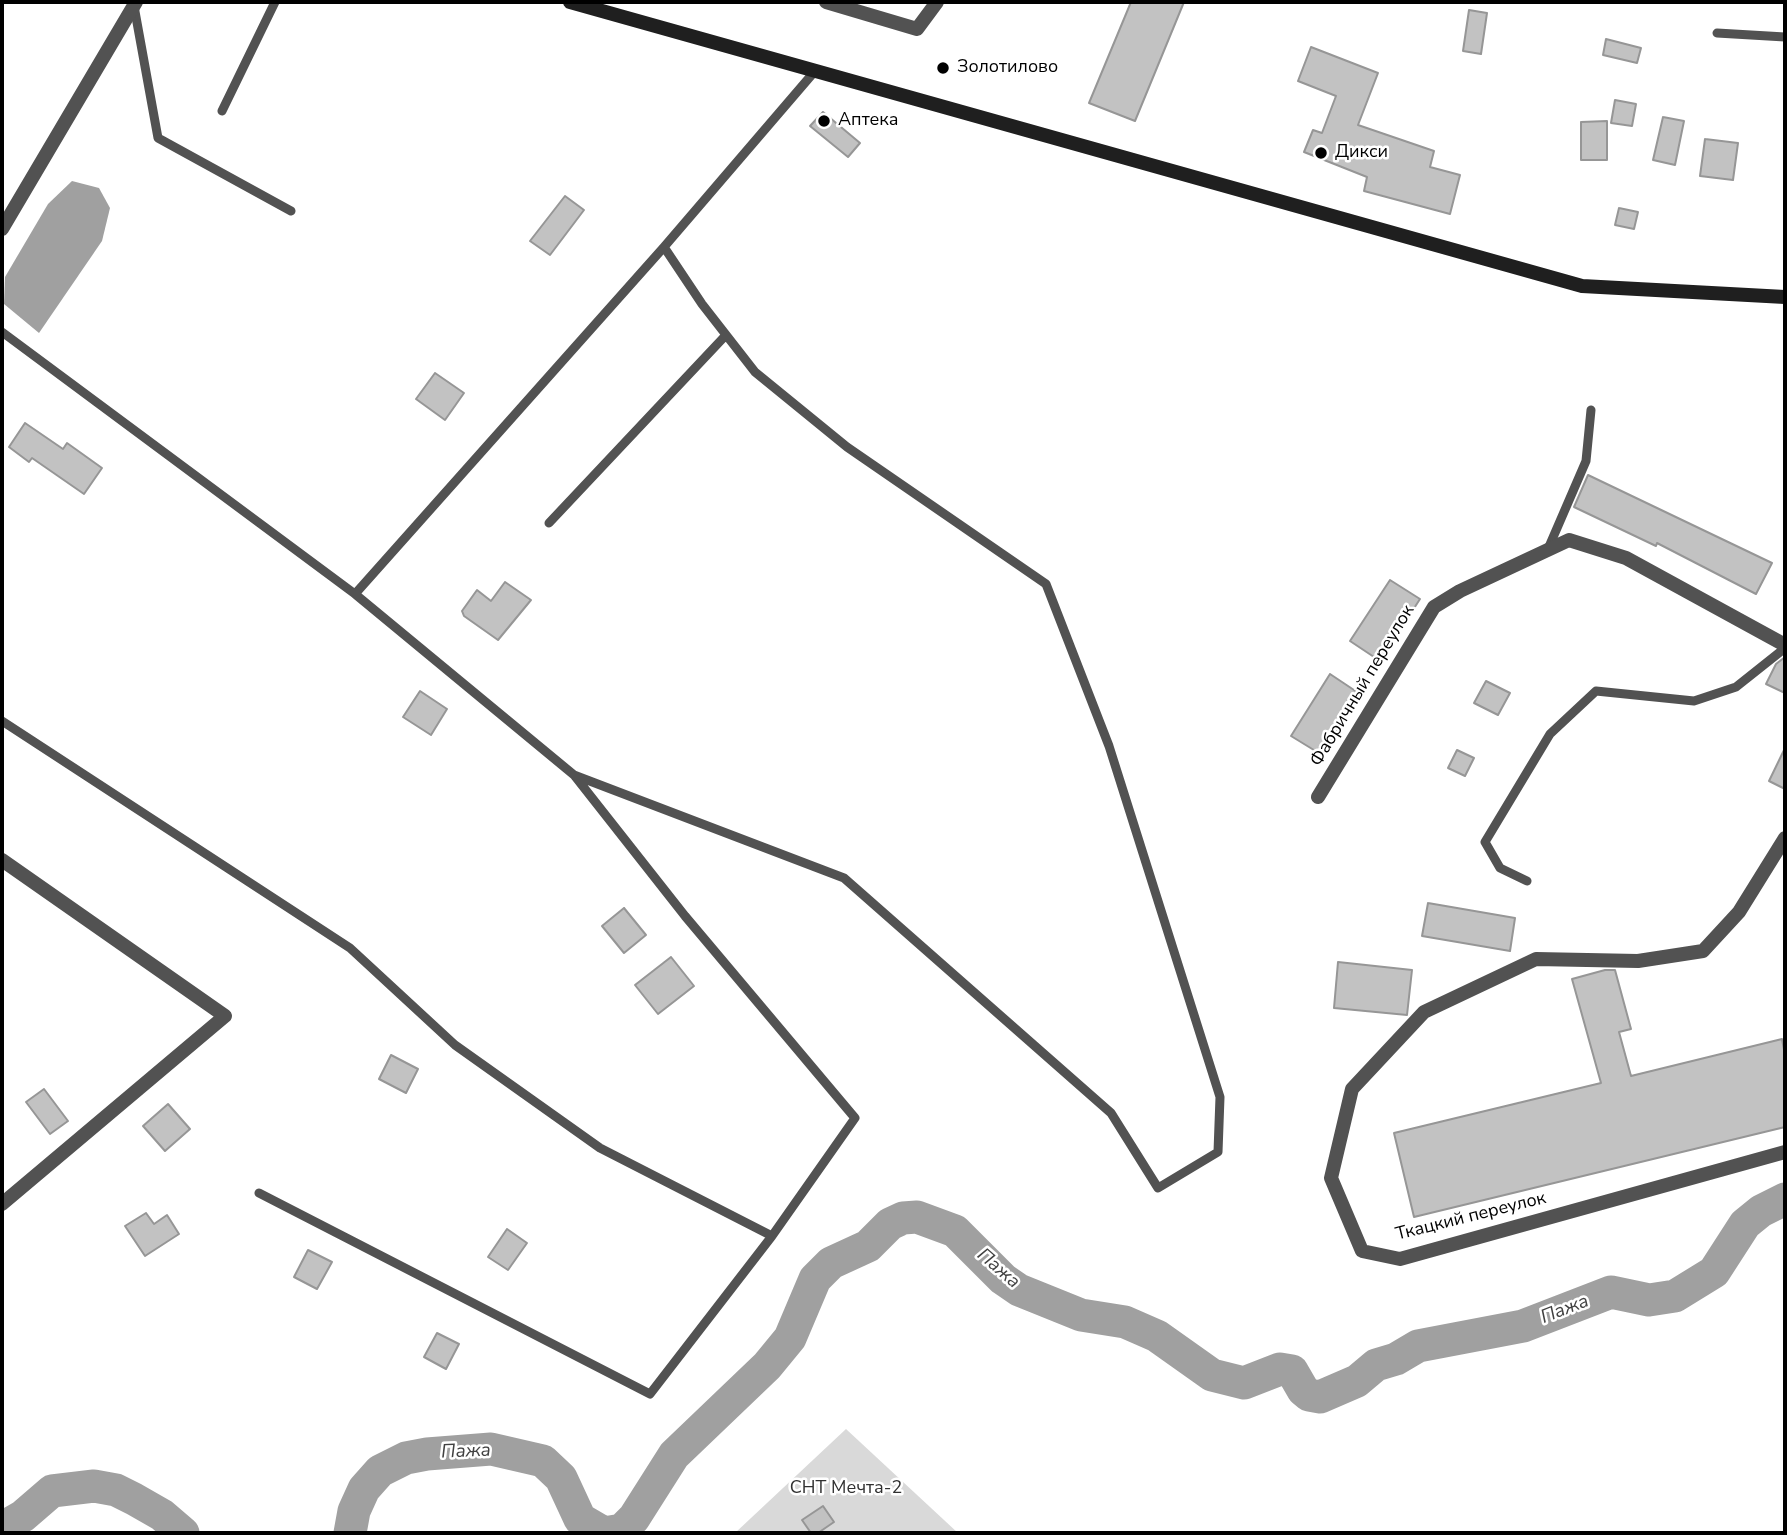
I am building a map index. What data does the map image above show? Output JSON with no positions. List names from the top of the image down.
{
  "streets": {
    "street": ["Фабричный переулок", "Ткацкий переулок"]
  },
  "water": ["Пажа"],
  "parks": ["СНТ Мечта-2"],
  "places": ["Золотилово", "Аптека", "Дикси"]
}
